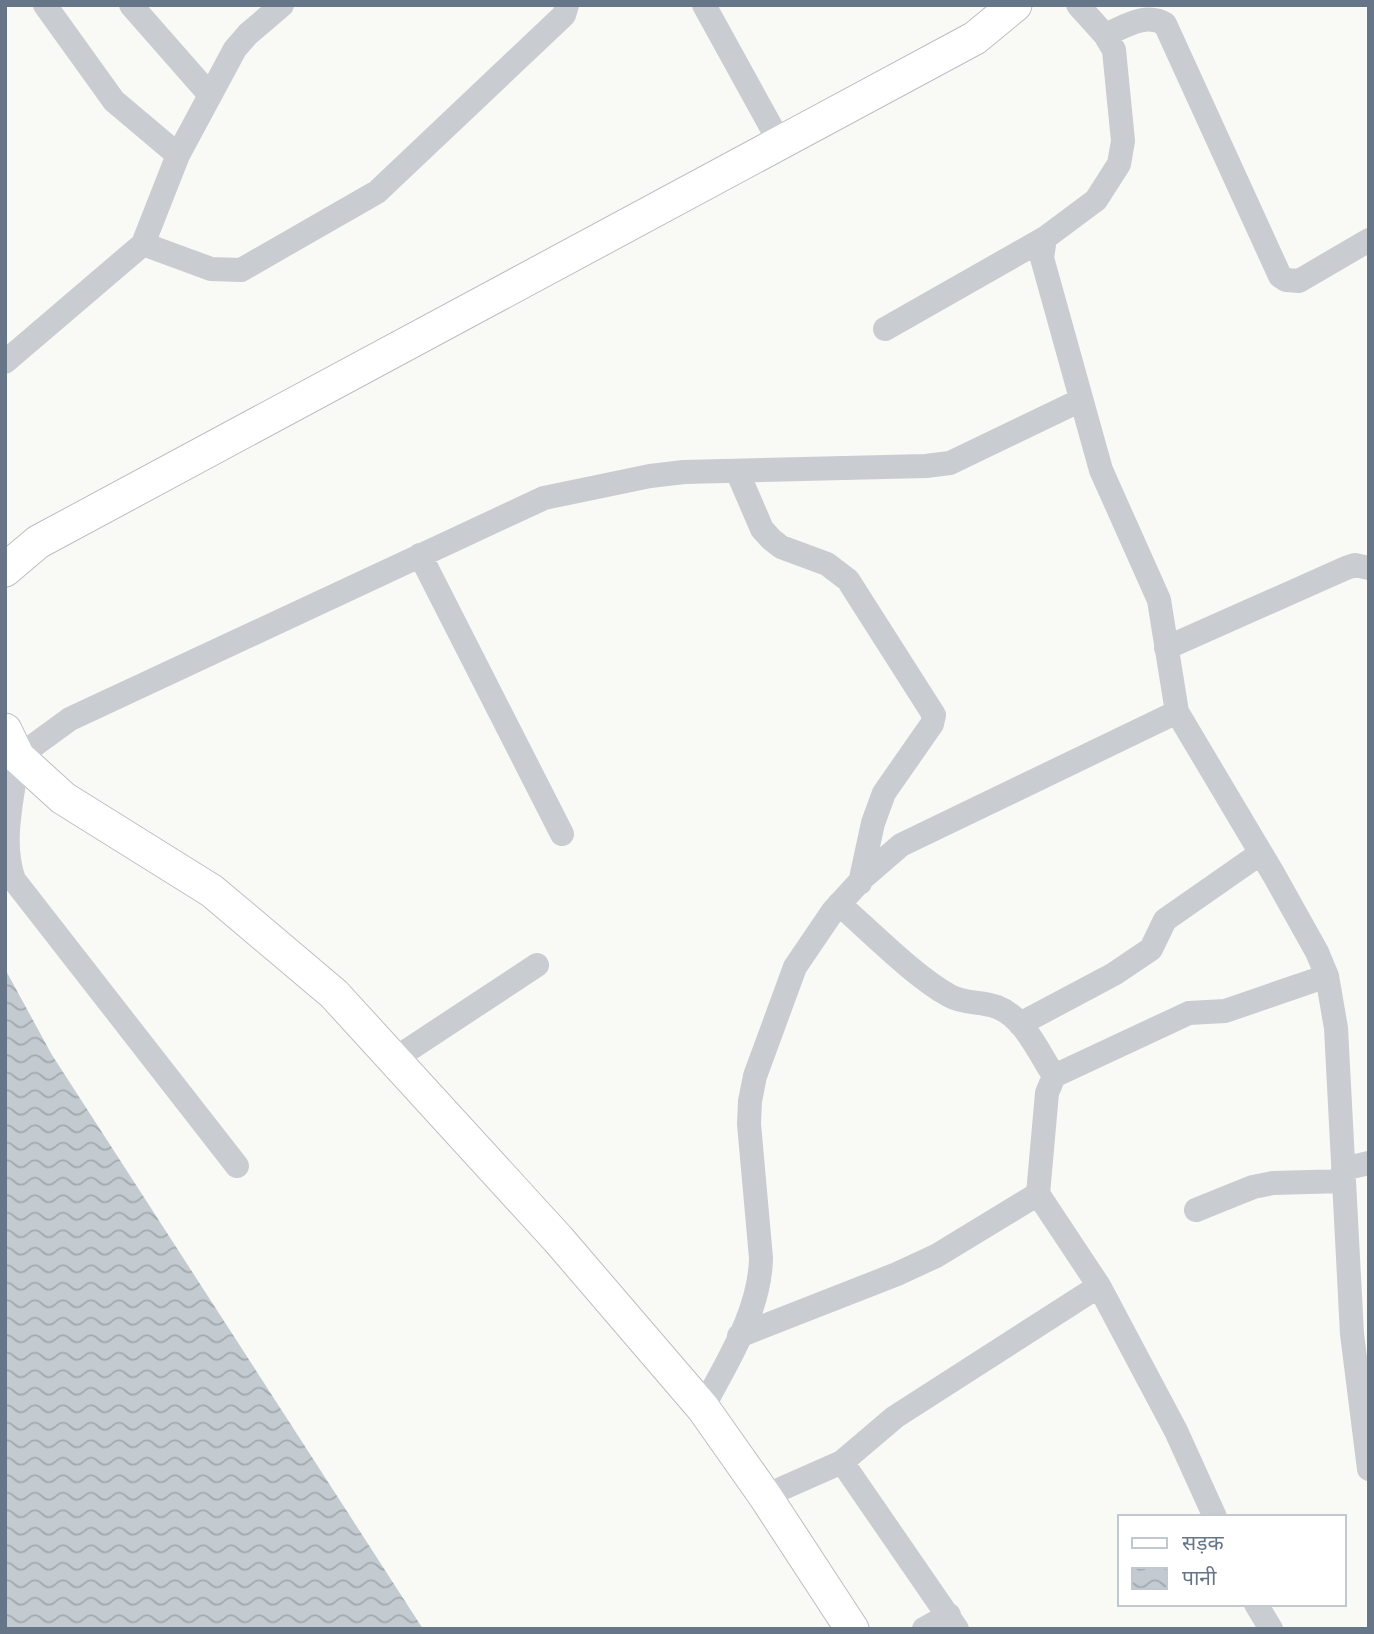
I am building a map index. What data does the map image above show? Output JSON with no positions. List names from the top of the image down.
{
  "legend": ["सड़क", "पानी"]
}
